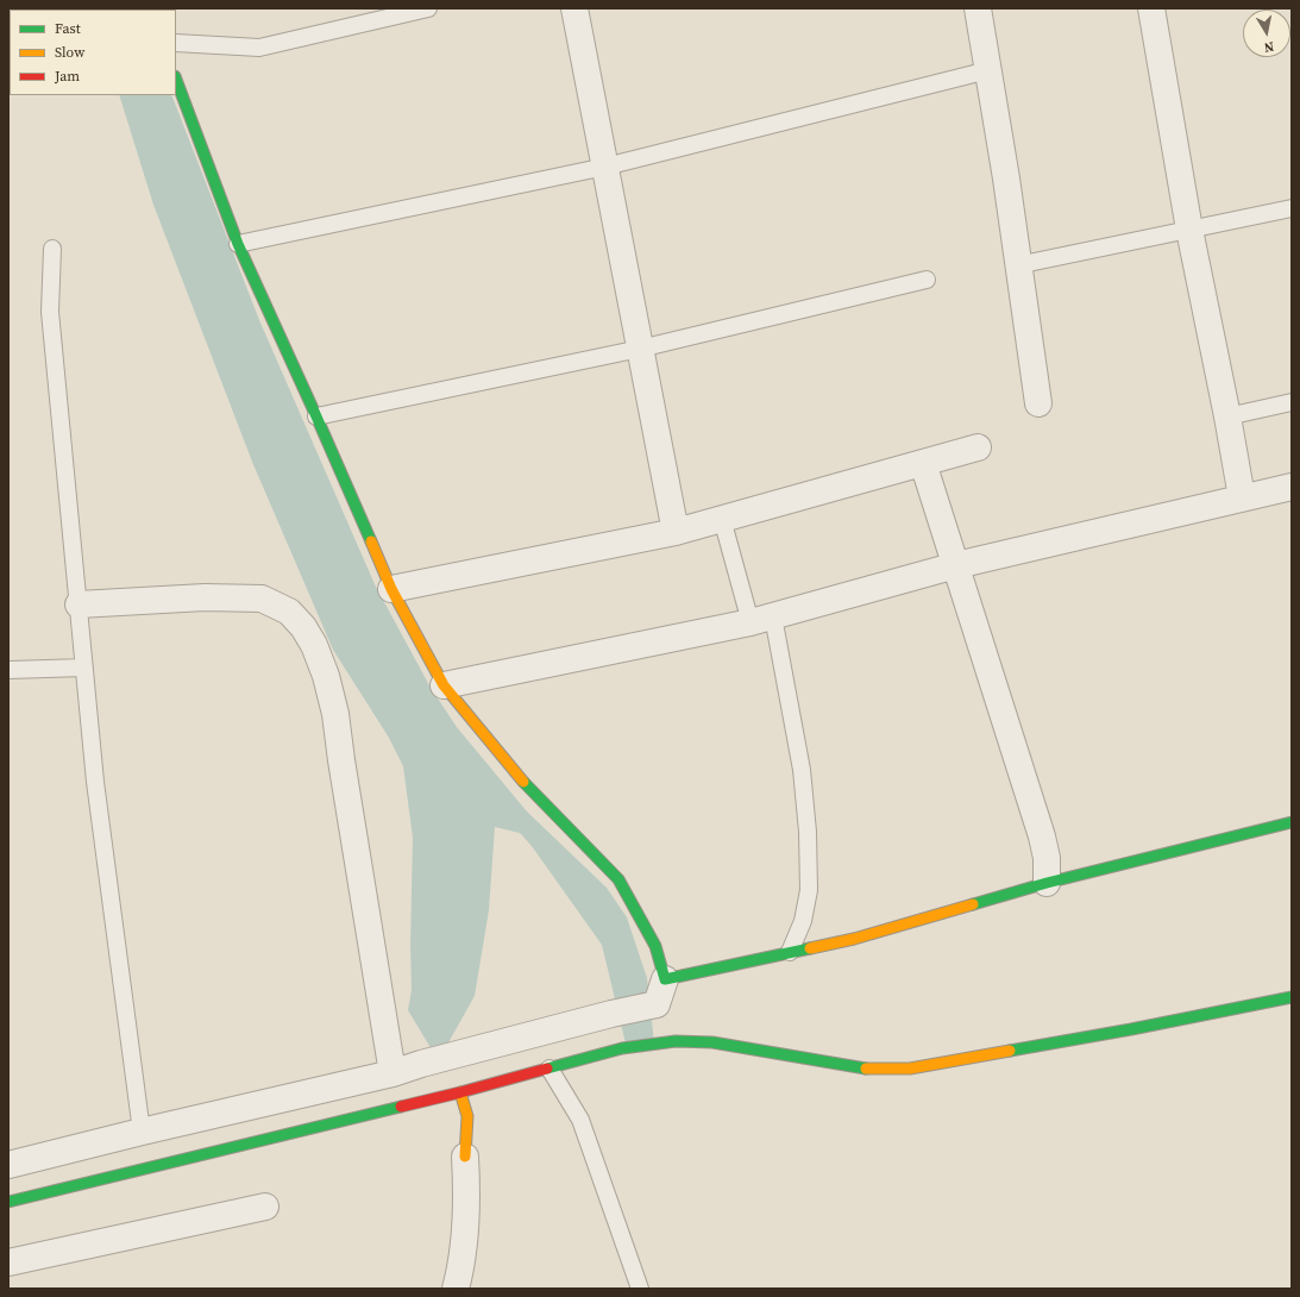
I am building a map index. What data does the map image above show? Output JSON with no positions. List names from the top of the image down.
{
  "legend": ["Fast", "Slow", "Jam"],
  "north": "bottom"
}
